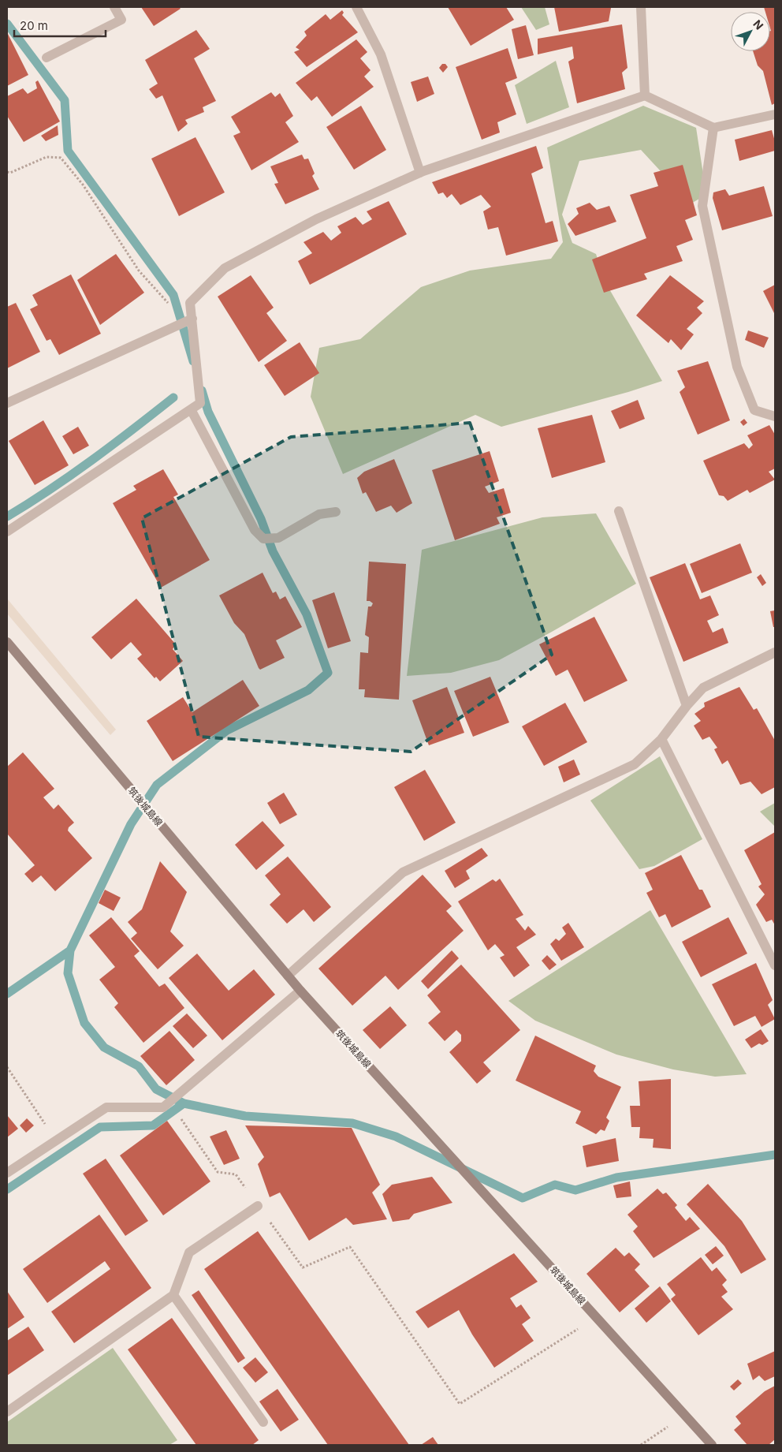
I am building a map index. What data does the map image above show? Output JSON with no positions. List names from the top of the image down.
{
  "streets": {
    "main road": ["筑後城島線"]
  },
  "scale_bar": "20 m",
  "north": "top right"
}
